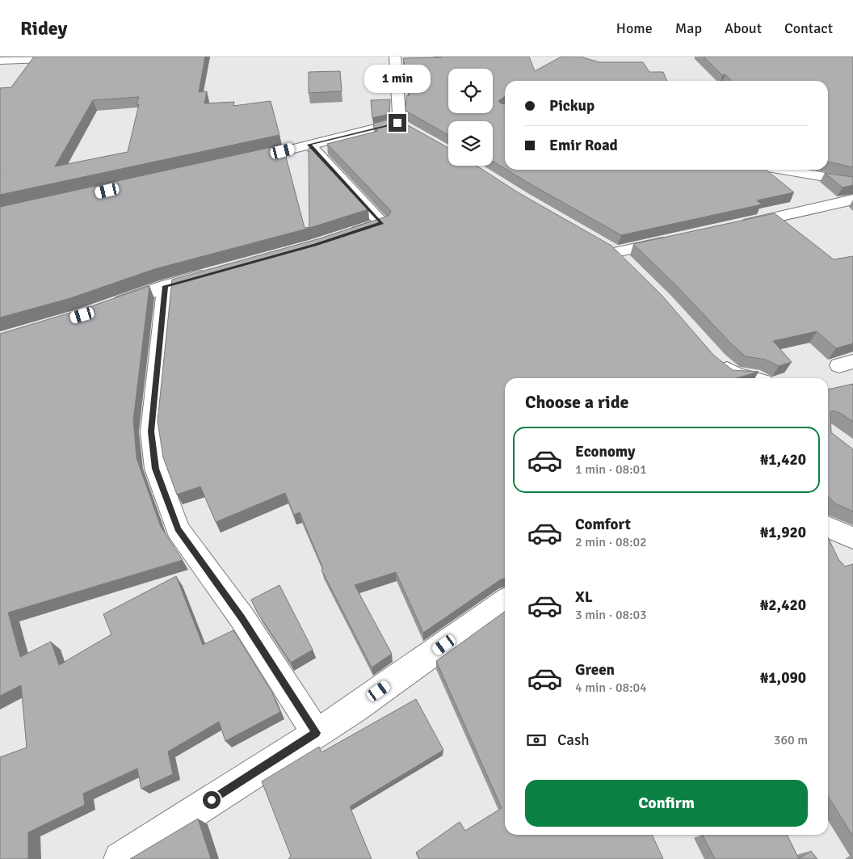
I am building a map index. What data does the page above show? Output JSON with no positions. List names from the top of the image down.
{
  "page": {
    "header": "Ridey",
    "nav": [
      "Home",
      "Map",
      "About",
      "Contact"
    ],
    "bubble": "1 min",
    "banner": ["Pickup", "Emir Road"],
    "heading": "Choose a ride",
    "list": [
      {
        "name": "Economy",
        "note": "1 min · 08:01",
        "value": "₦1,420"
      },
      {
        "name": "Comfort",
        "note": "2 min · 08:02",
        "value": "₦1,920"
      },
      {
        "name": "XL",
        "note": "3 min · 08:03",
        "value": "₦2,420"
      },
      {
        "name": "Green",
        "note": "4 min · 08:04",
        "value": "₦1,090"
      }
    ],
    "pay": ["Cash", "360 m"],
    "buttons": "Confirm"
  }
}
